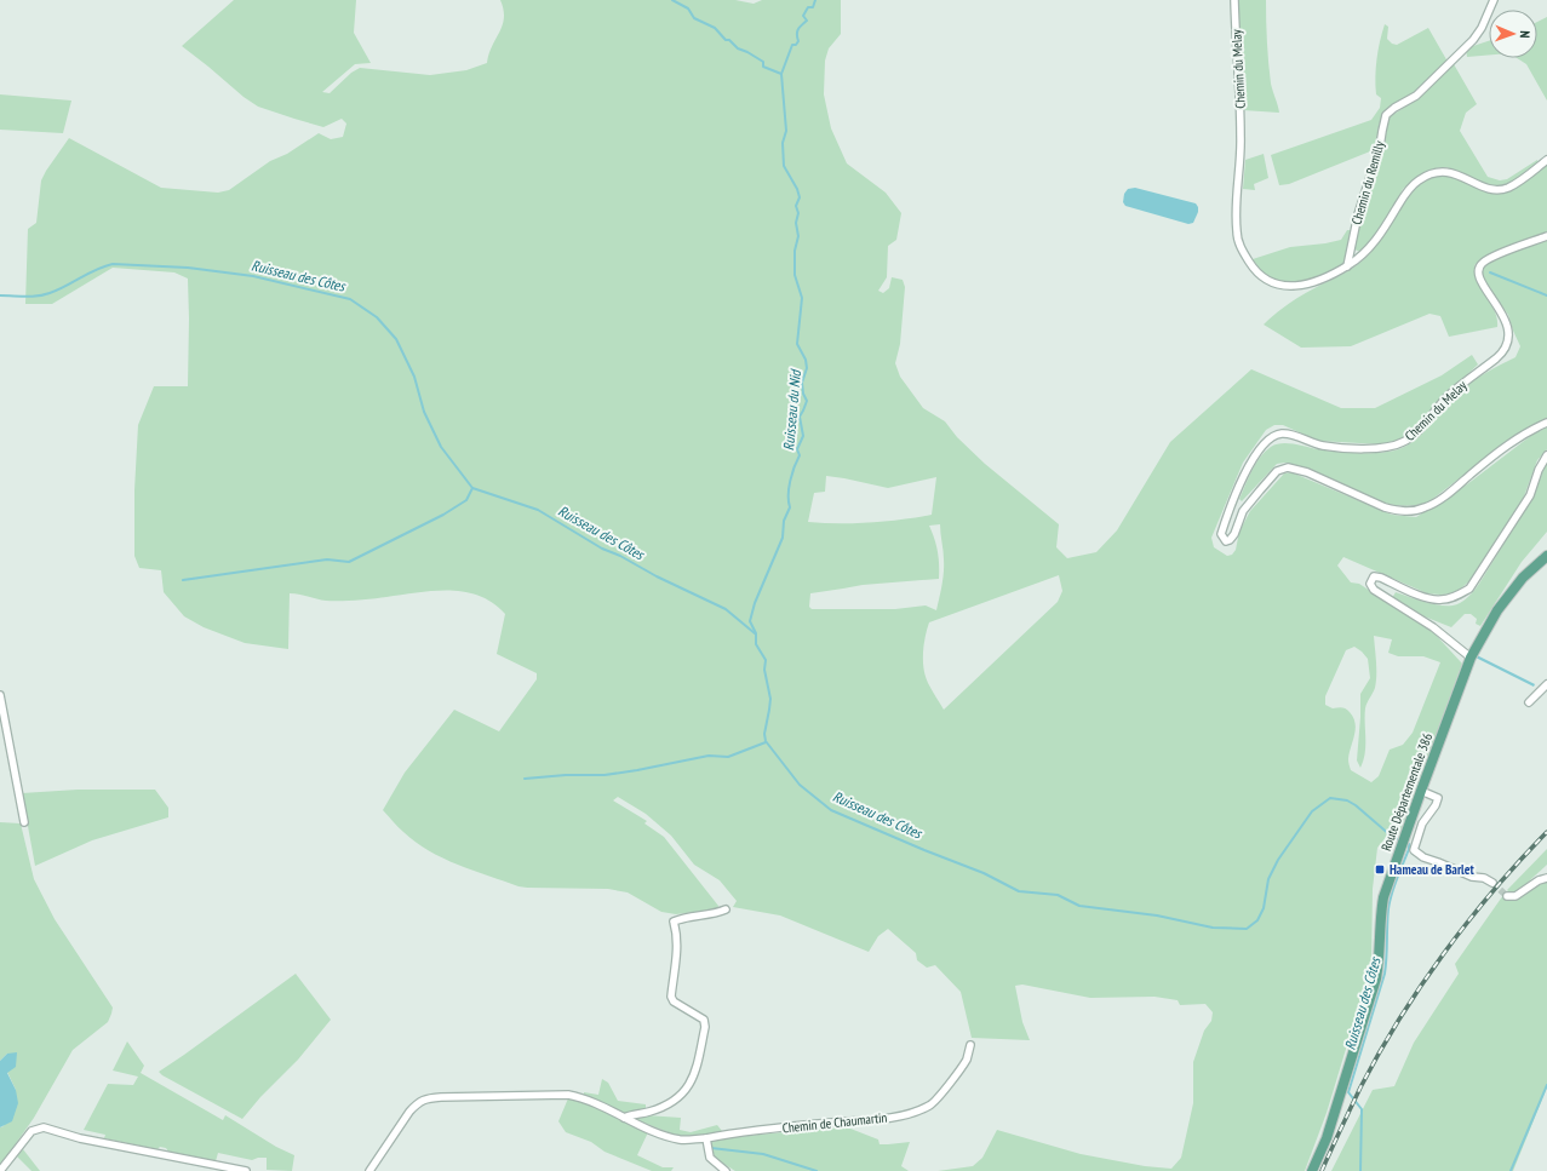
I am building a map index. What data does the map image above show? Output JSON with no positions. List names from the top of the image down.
{
  "streets": {
    "main road": ["Route Départementale 386"],
    "street": ["Chemin du Melay", "Chemin du Remilly", "Chemin de Chaumartin"]
  },
  "crossings": [
    ["Chemin du Melay", "Chemin du Remilly"]
  ],
  "water": ["Ruisseau des Côtes", "Ruisseau du Nid"],
  "places": {
    "transit": ["Hameau de Barlet"]
  },
  "north": "right"
}
